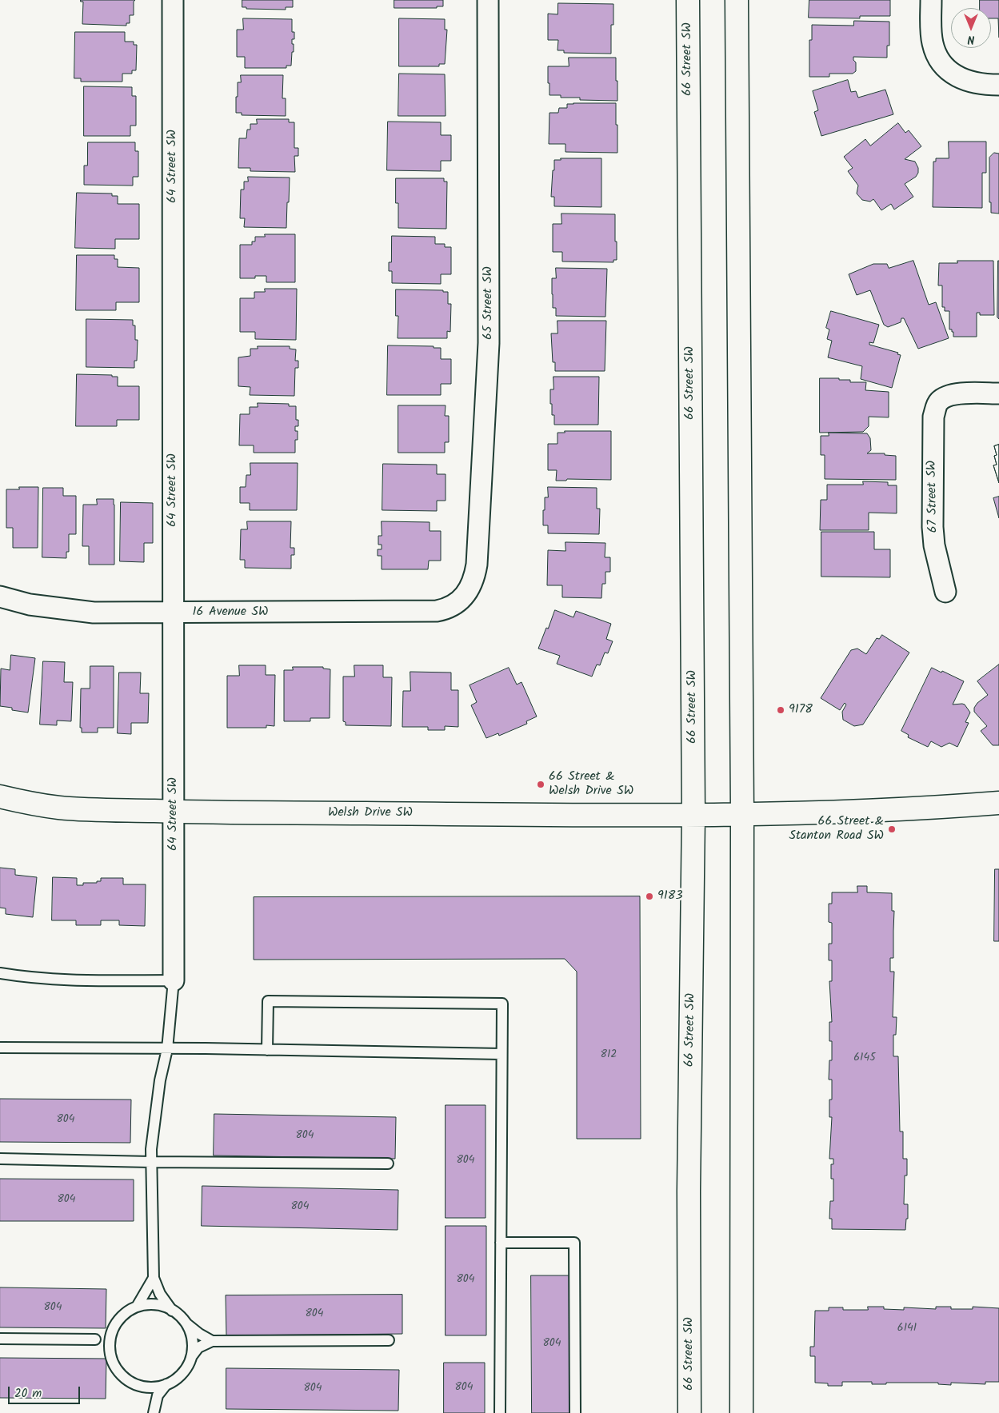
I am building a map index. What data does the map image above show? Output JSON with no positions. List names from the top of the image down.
{
  "streets": {
    "main road": ["66 Street SW", "Welsh Drive SW"],
    "street": [
      "64 Street SW",
      "65 Street SW",
      "67 Street SW",
      "16 Avenue SW"
    ]
  },
  "crossings": [
    ["66 Street SW", "Welsh Drive SW"],
    ["64 Street SW", "16 Avenue SW"],
    ["64 Street SW", "Welsh Drive SW"],
    ["65 Street SW", "16 Avenue SW"]
  ],
  "places": [
    "9178",
    "66 Street & Welsh Drive SW",
    "66 Street & Stanton Road SW",
    "9183"
  ],
  "house_numbers": [
    "812",
    "6145",
    "804",
    "804",
    "804",
    "804",
    "804",
    "804",
    "804",
    "804",
    "6141",
    "804",
    "804",
    "804"
  ],
  "scale_bar": "20 m",
  "north": "bottom"
}
